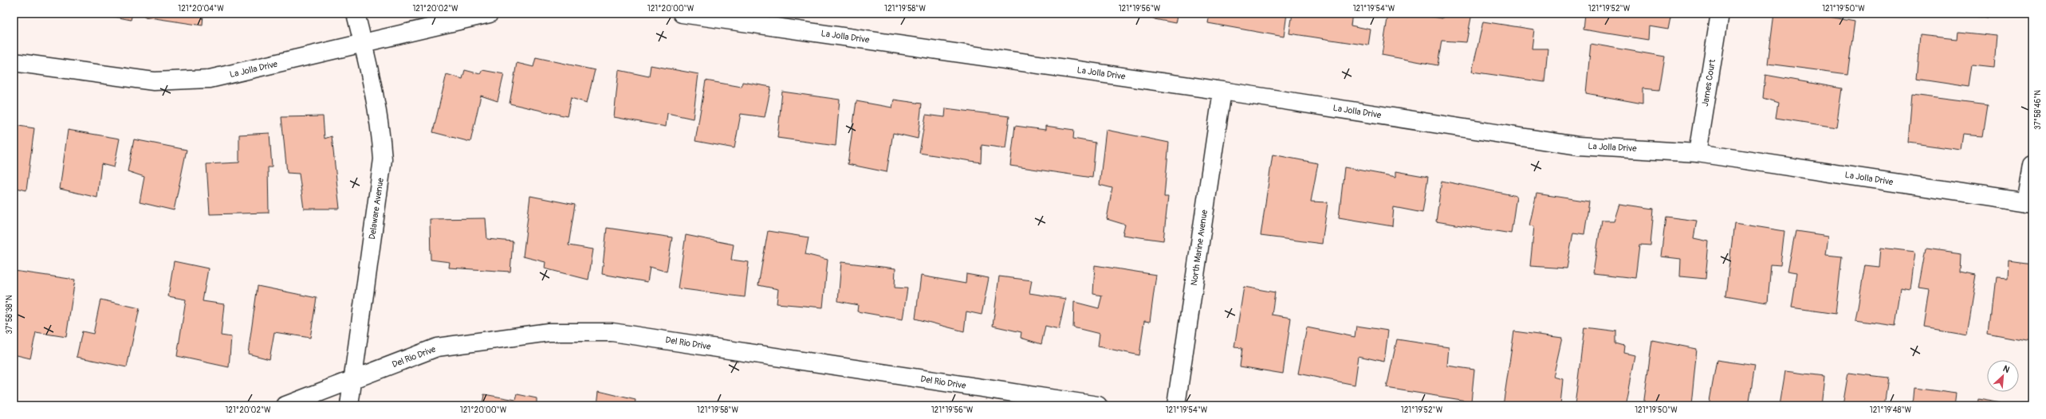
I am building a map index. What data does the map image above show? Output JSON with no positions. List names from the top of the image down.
{
  "streets": {
    "street": [
      "La Jolla Drive",
      "James Court",
      "Delaware Avenue",
      "North Marine Avenue",
      "Del Rio Drive"
    ]
  },
  "crossings": [
    ["La Jolla Drive", "James Court"],
    ["La Jolla Drive", "Delaware Avenue"],
    ["La Jolla Drive", "North Marine Avenue"],
    ["Delaware Avenue", "Del Rio Drive"]
  ],
  "north": "top right",
  "coordinates": [
    "121°20'04\"W",
    "121°20'02\"W",
    "121°20'00\"W",
    "121°19'58\"W",
    "121°19'56\"W",
    "121°19'54\"W",
    "121°19'52\"W",
    "121°19'50\"W",
    "37°58'46\"N",
    "37°58'38\"N",
    "121°19'48\"W"
  ]
}
